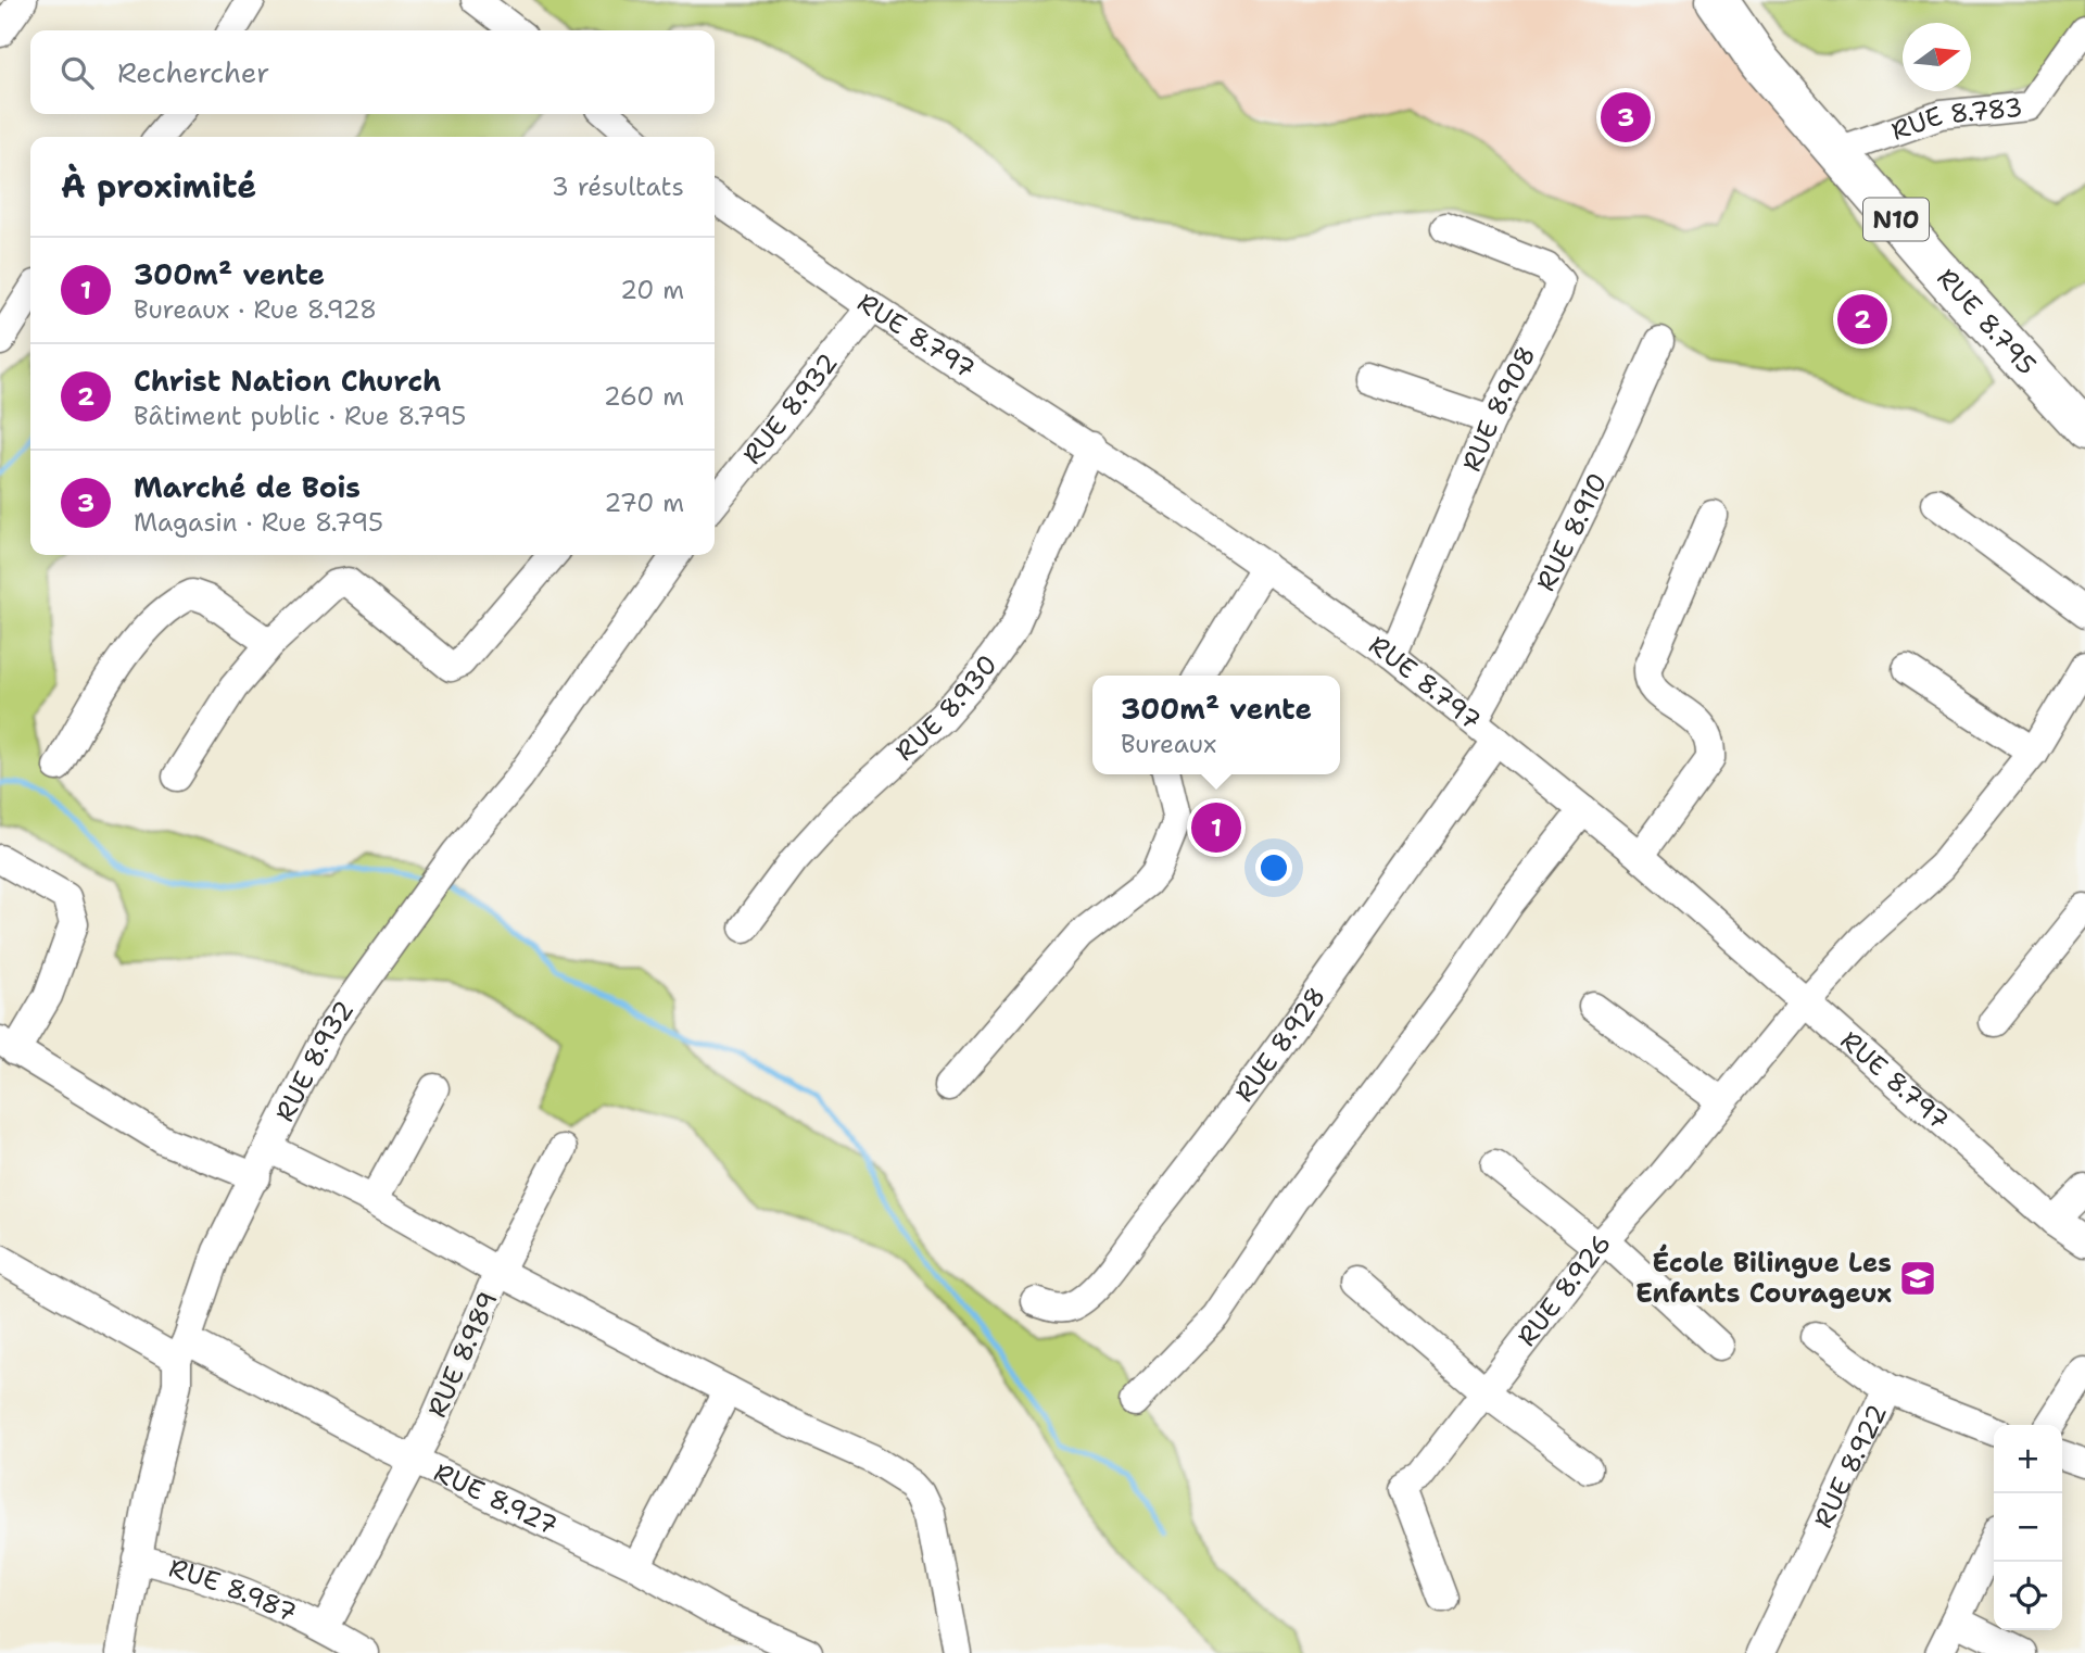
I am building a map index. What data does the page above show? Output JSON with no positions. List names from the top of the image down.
{
  "streets": {
    "highway": ["N10", "RUE 8.795"],
    "street": [
      "RUE 8.783",
      "RUE 8.797",
      "RUE 8.932",
      "RUE 8.908",
      "RUE 8.910",
      "RUE 8.930",
      "RUE 8.928",
      "RUE 8.926",
      "RUE 8.989",
      "RUE 8.922",
      "RUE 8.927",
      "RUE 8.987"
    ]
  },
  "crossings": [
    ["RUE 8.783", "RUE 8.795"],
    ["RUE 8.797", "RUE 8.932"],
    ["RUE 8.797", "RUE 8.908"],
    ["RUE 8.797", "RUE 8.910"],
    ["RUE 8.797", "RUE 8.930"],
    ["RUE 8.797", "RUE 8.928"],
    ["RUE 8.797", "RUE 8.926"],
    ["RUE 8.932", "RUE 8.989"],
    ["RUE 8.932", "RUE 8.927"],
    ["RUE 8.932", "RUE 8.987"],
    ["RUE 8.989", "RUE 8.927"],
    ["RUE 8.989", "RUE 8.987"]
  ],
  "places": {
    "school or university": ["École Bilingue Les Enfants Courageux"]
  },
  "north": "right",
  "page": {
    "search": "Rechercher",
    "pins": ["3", "2", "1"],
    "heading": ["À proximité", "3 résultats"],
    "list": [
      {
        "mark": "1",
        "name": "300m² vente",
        "note": "Bureaux · Rue 8.928",
        "value": "20 m"
      },
      {
        "mark": "2",
        "name": "Christ Nation Church",
        "note": "Bâtiment public · Rue 8.795",
        "value": "260 m"
      },
      {
        "mark": "3",
        "name": "Marché de Bois",
        "note": "Magasin · Rue 8.795",
        "value": "270 m"
      }
    ],
    "popup": ["300m² vente", "Bureaux"],
    "map_buttons": ["+", "−"]
  }
}
